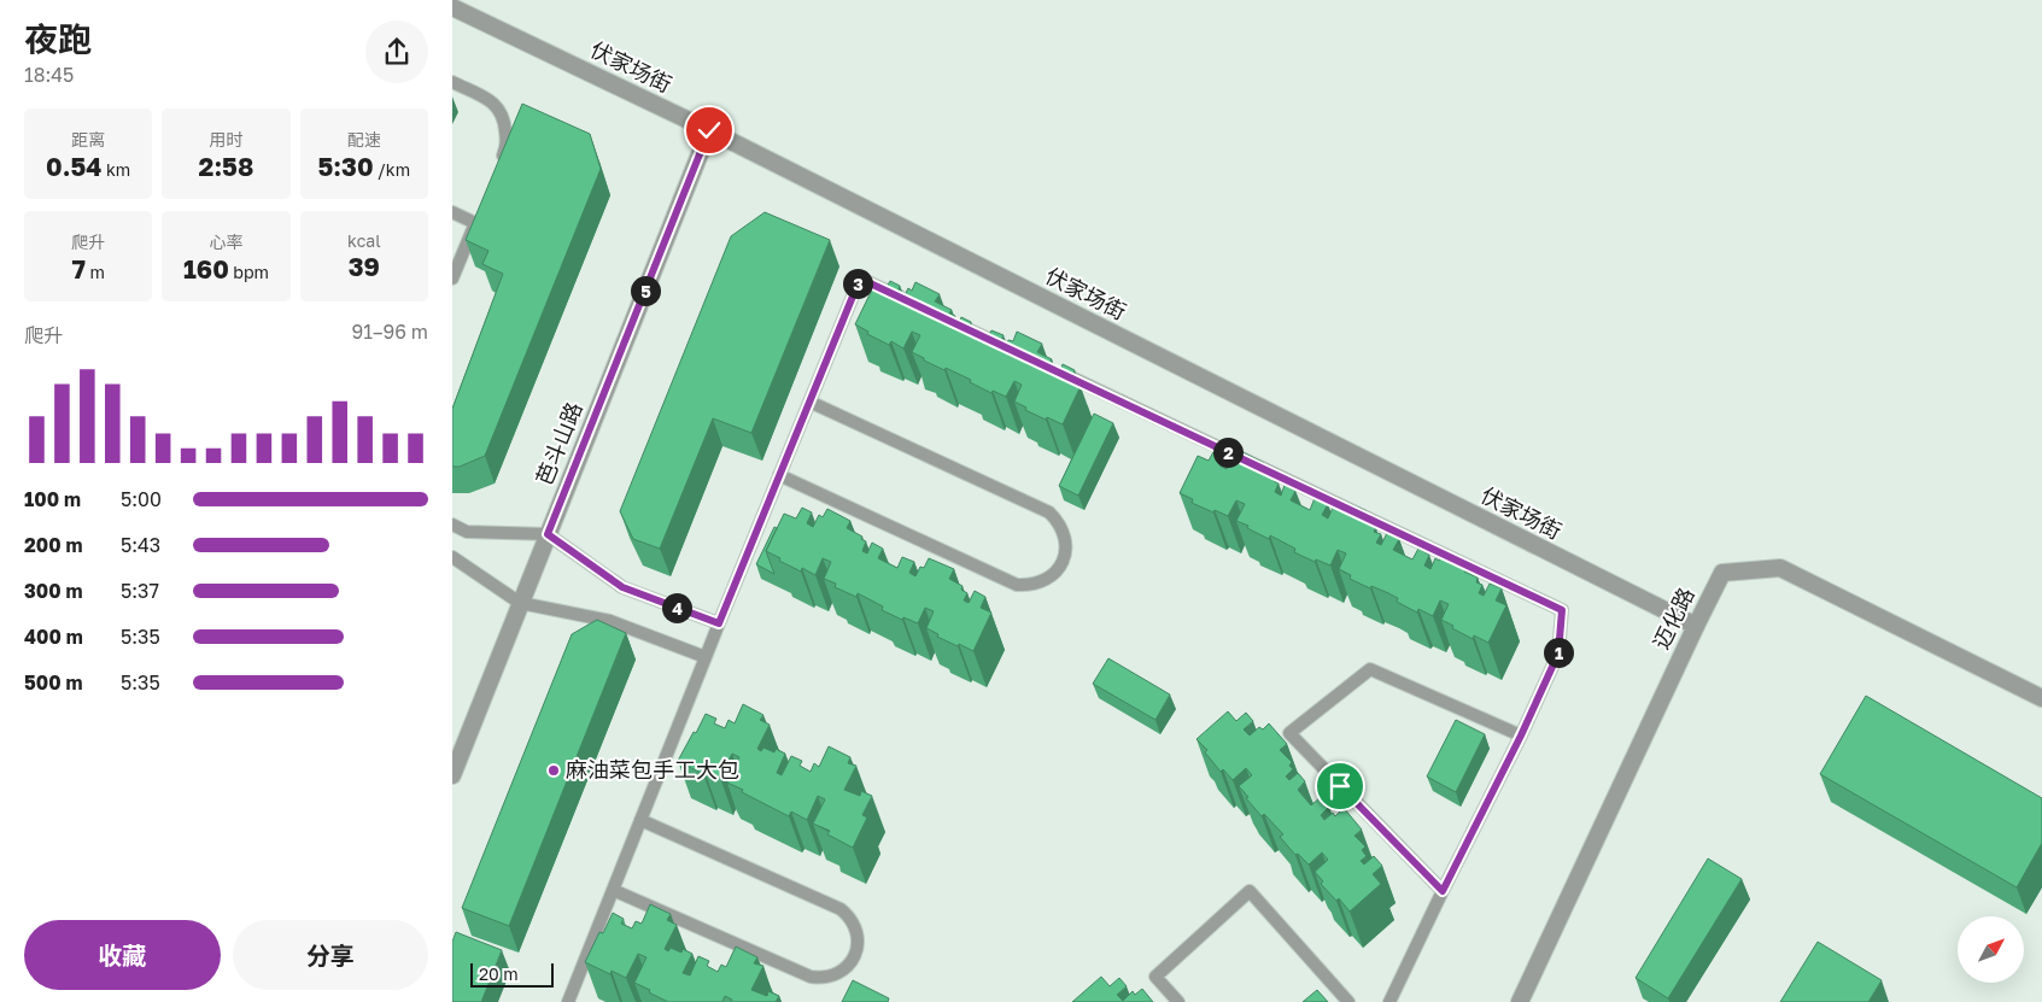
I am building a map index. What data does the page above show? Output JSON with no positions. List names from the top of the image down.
{
  "streets": {
    "street": ["伏家场街", "芭斗山路", "迈化路"]
  },
  "crossings": [
    ["伏家场街", "芭斗山路"],
    ["伏家场街", "迈化路"]
  ],
  "places": ["麻油菜包手工大包"],
  "scale_bar": "20 m",
  "north": "top right",
  "page": {
    "heading": ["夜跑", "18:45"],
    "stats": [
      ["距离", "0.54 km"],
      ["用时", "2:58"],
      ["配速", "5:30 /km"],
      ["爬升", "7 m"],
      ["心率", "160 bpm"],
      ["kcal", "39"]
    ],
    "pins": [
      "3",
      "5",
      "2",
      "4",
      "1"
    ],
    "chart": ["爬升", "91–96 m"],
    "list": [
      {
        "name": "100 m",
        "note": "5:00"
      },
      {
        "name": "200 m",
        "note": "5:43"
      },
      {
        "name": "300 m",
        "note": "5:37"
      },
      {
        "name": "400 m",
        "note": "5:35"
      },
      {
        "name": "500 m",
        "note": "5:35"
      }
    ],
    "buttons": ["收藏", "分享"],
    "scale": "20 m"
  }
}
